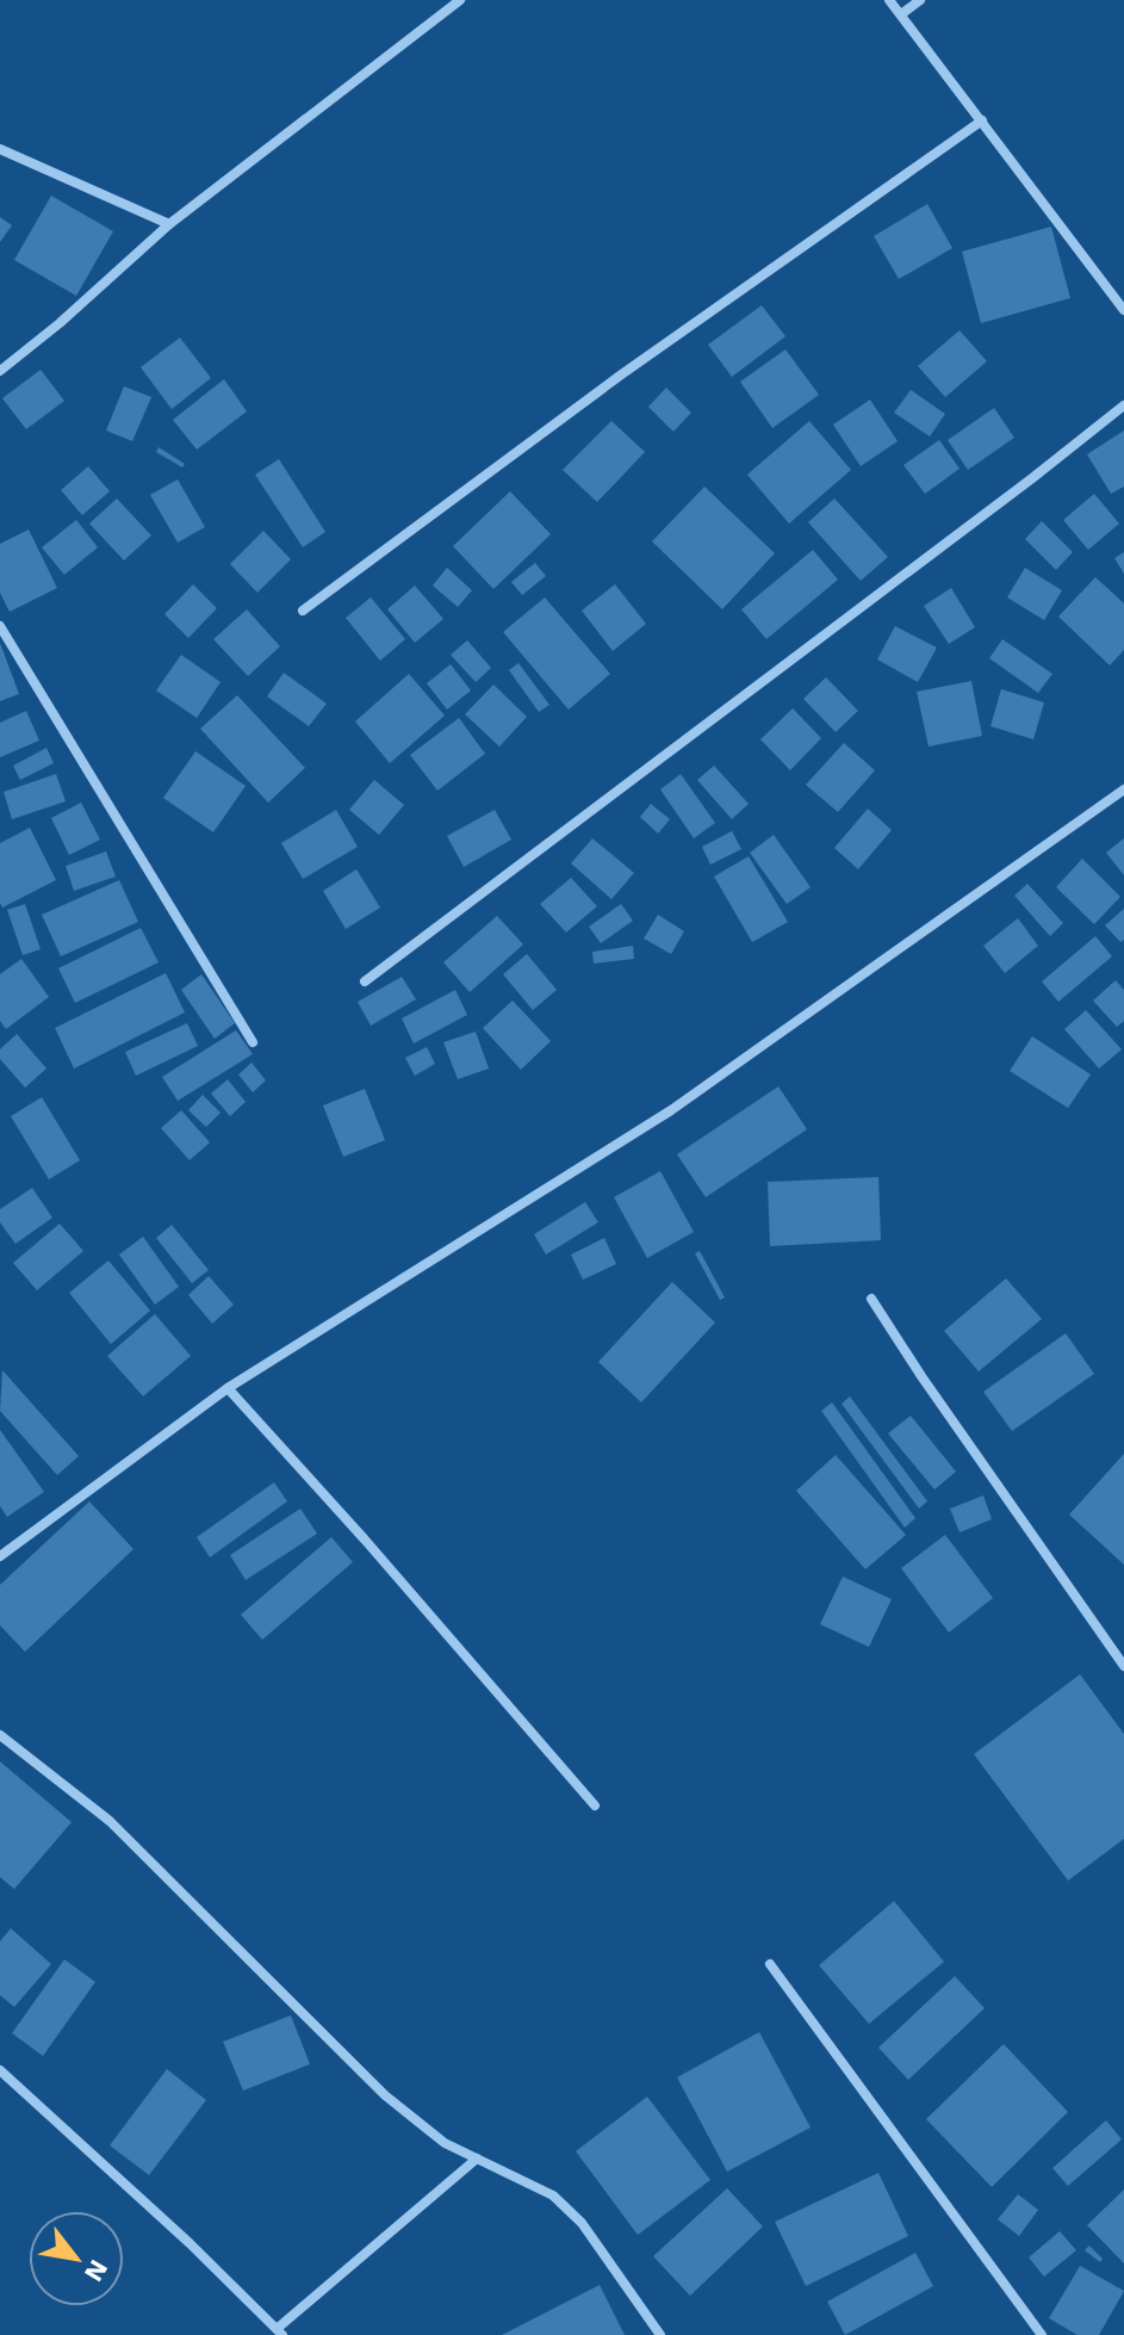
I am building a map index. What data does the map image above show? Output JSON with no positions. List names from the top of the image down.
{
  "north": "bottom right"
}
